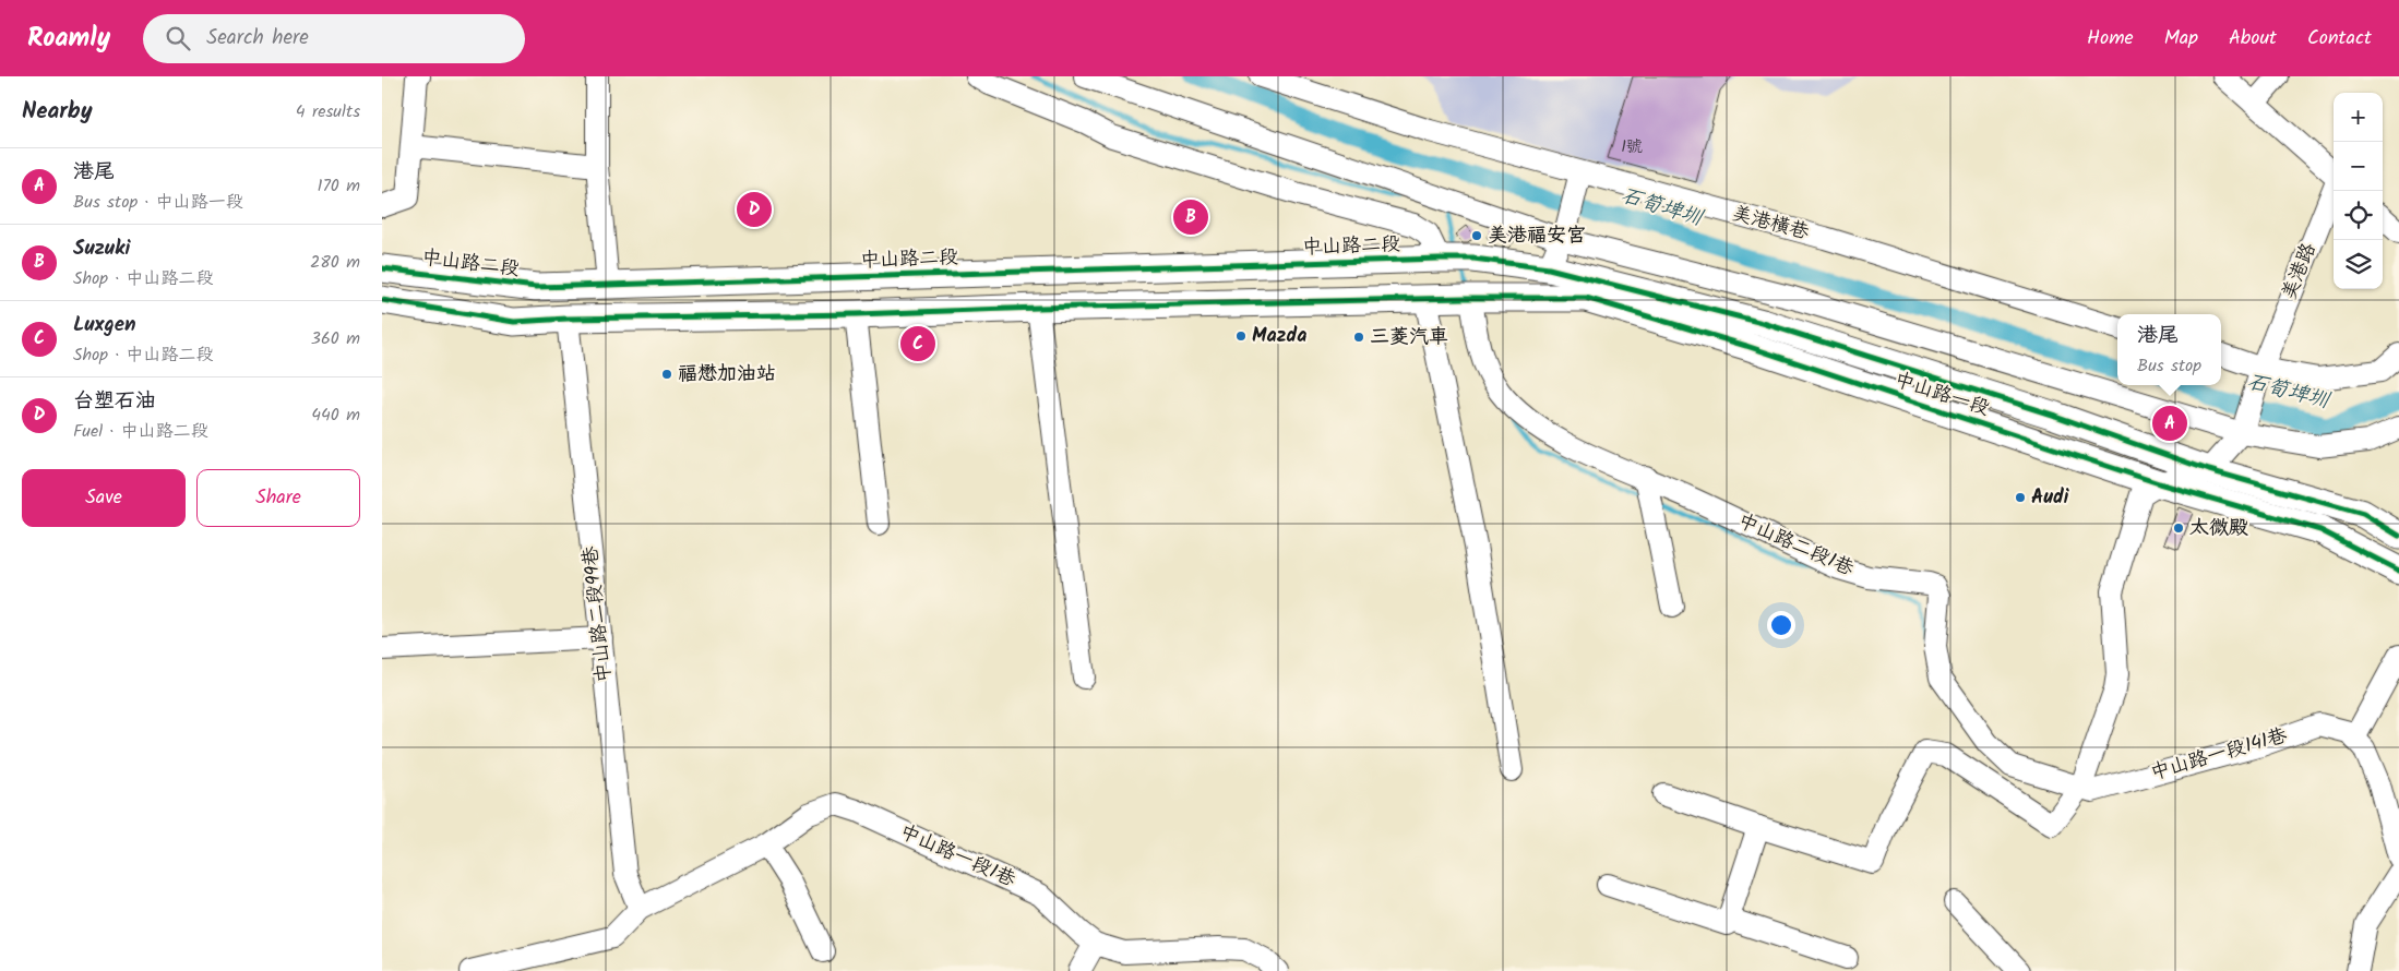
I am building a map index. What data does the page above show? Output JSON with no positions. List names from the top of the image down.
{
  "streets": {
    "main road": ["中山路二段", "中山路一段"],
    "street": [
      "美港橫巷",
      "美港路",
      "中山路二段1巷",
      "中山路二段99巷",
      "中山路一段141巷",
      "中山路一段1巷"
    ]
  },
  "crossings": [
    ["中山路二段", "中山路一段"],
    ["中山路一段", "中山路二段1巷"],
    ["中山路二段1巷", "中山路一段141巷"],
    ["中山路二段99巷", "中山路一段1巷"]
  ],
  "water": ["石筍埤圳"],
  "places": [
    "美港福安宮",
    "Mazda",
    "三菱汽車",
    "福懋加油站",
    "Audi",
    "太微殿"
  ],
  "house_numbers": ["1號"],
  "page": {
    "header": "Roamly",
    "search": "Search here",
    "nav": [
      "Home",
      "Map",
      "About",
      "Contact"
    ],
    "heading": ["Nearby", "4 results"],
    "map_buttons": ["+", "−"],
    "list": [
      {
        "mark": "A",
        "name": "港尾",
        "note": "Bus stop · 中山路一段",
        "value": "170 m"
      },
      {
        "mark": "B",
        "name": "Suzuki",
        "note": "Shop · 中山路二段",
        "value": "280 m"
      },
      {
        "mark": "C",
        "name": "Luxgen",
        "note": "Shop · 中山路二段",
        "value": "360 m"
      },
      {
        "mark": "D",
        "name": "台塑石油",
        "note": "Fuel · 中山路二段",
        "value": "440 m"
      }
    ],
    "pins": [
      "D",
      "B",
      "C",
      "A"
    ],
    "popup": ["港尾", "Bus stop"],
    "buttons": ["Save", "Share"]
  }
}
